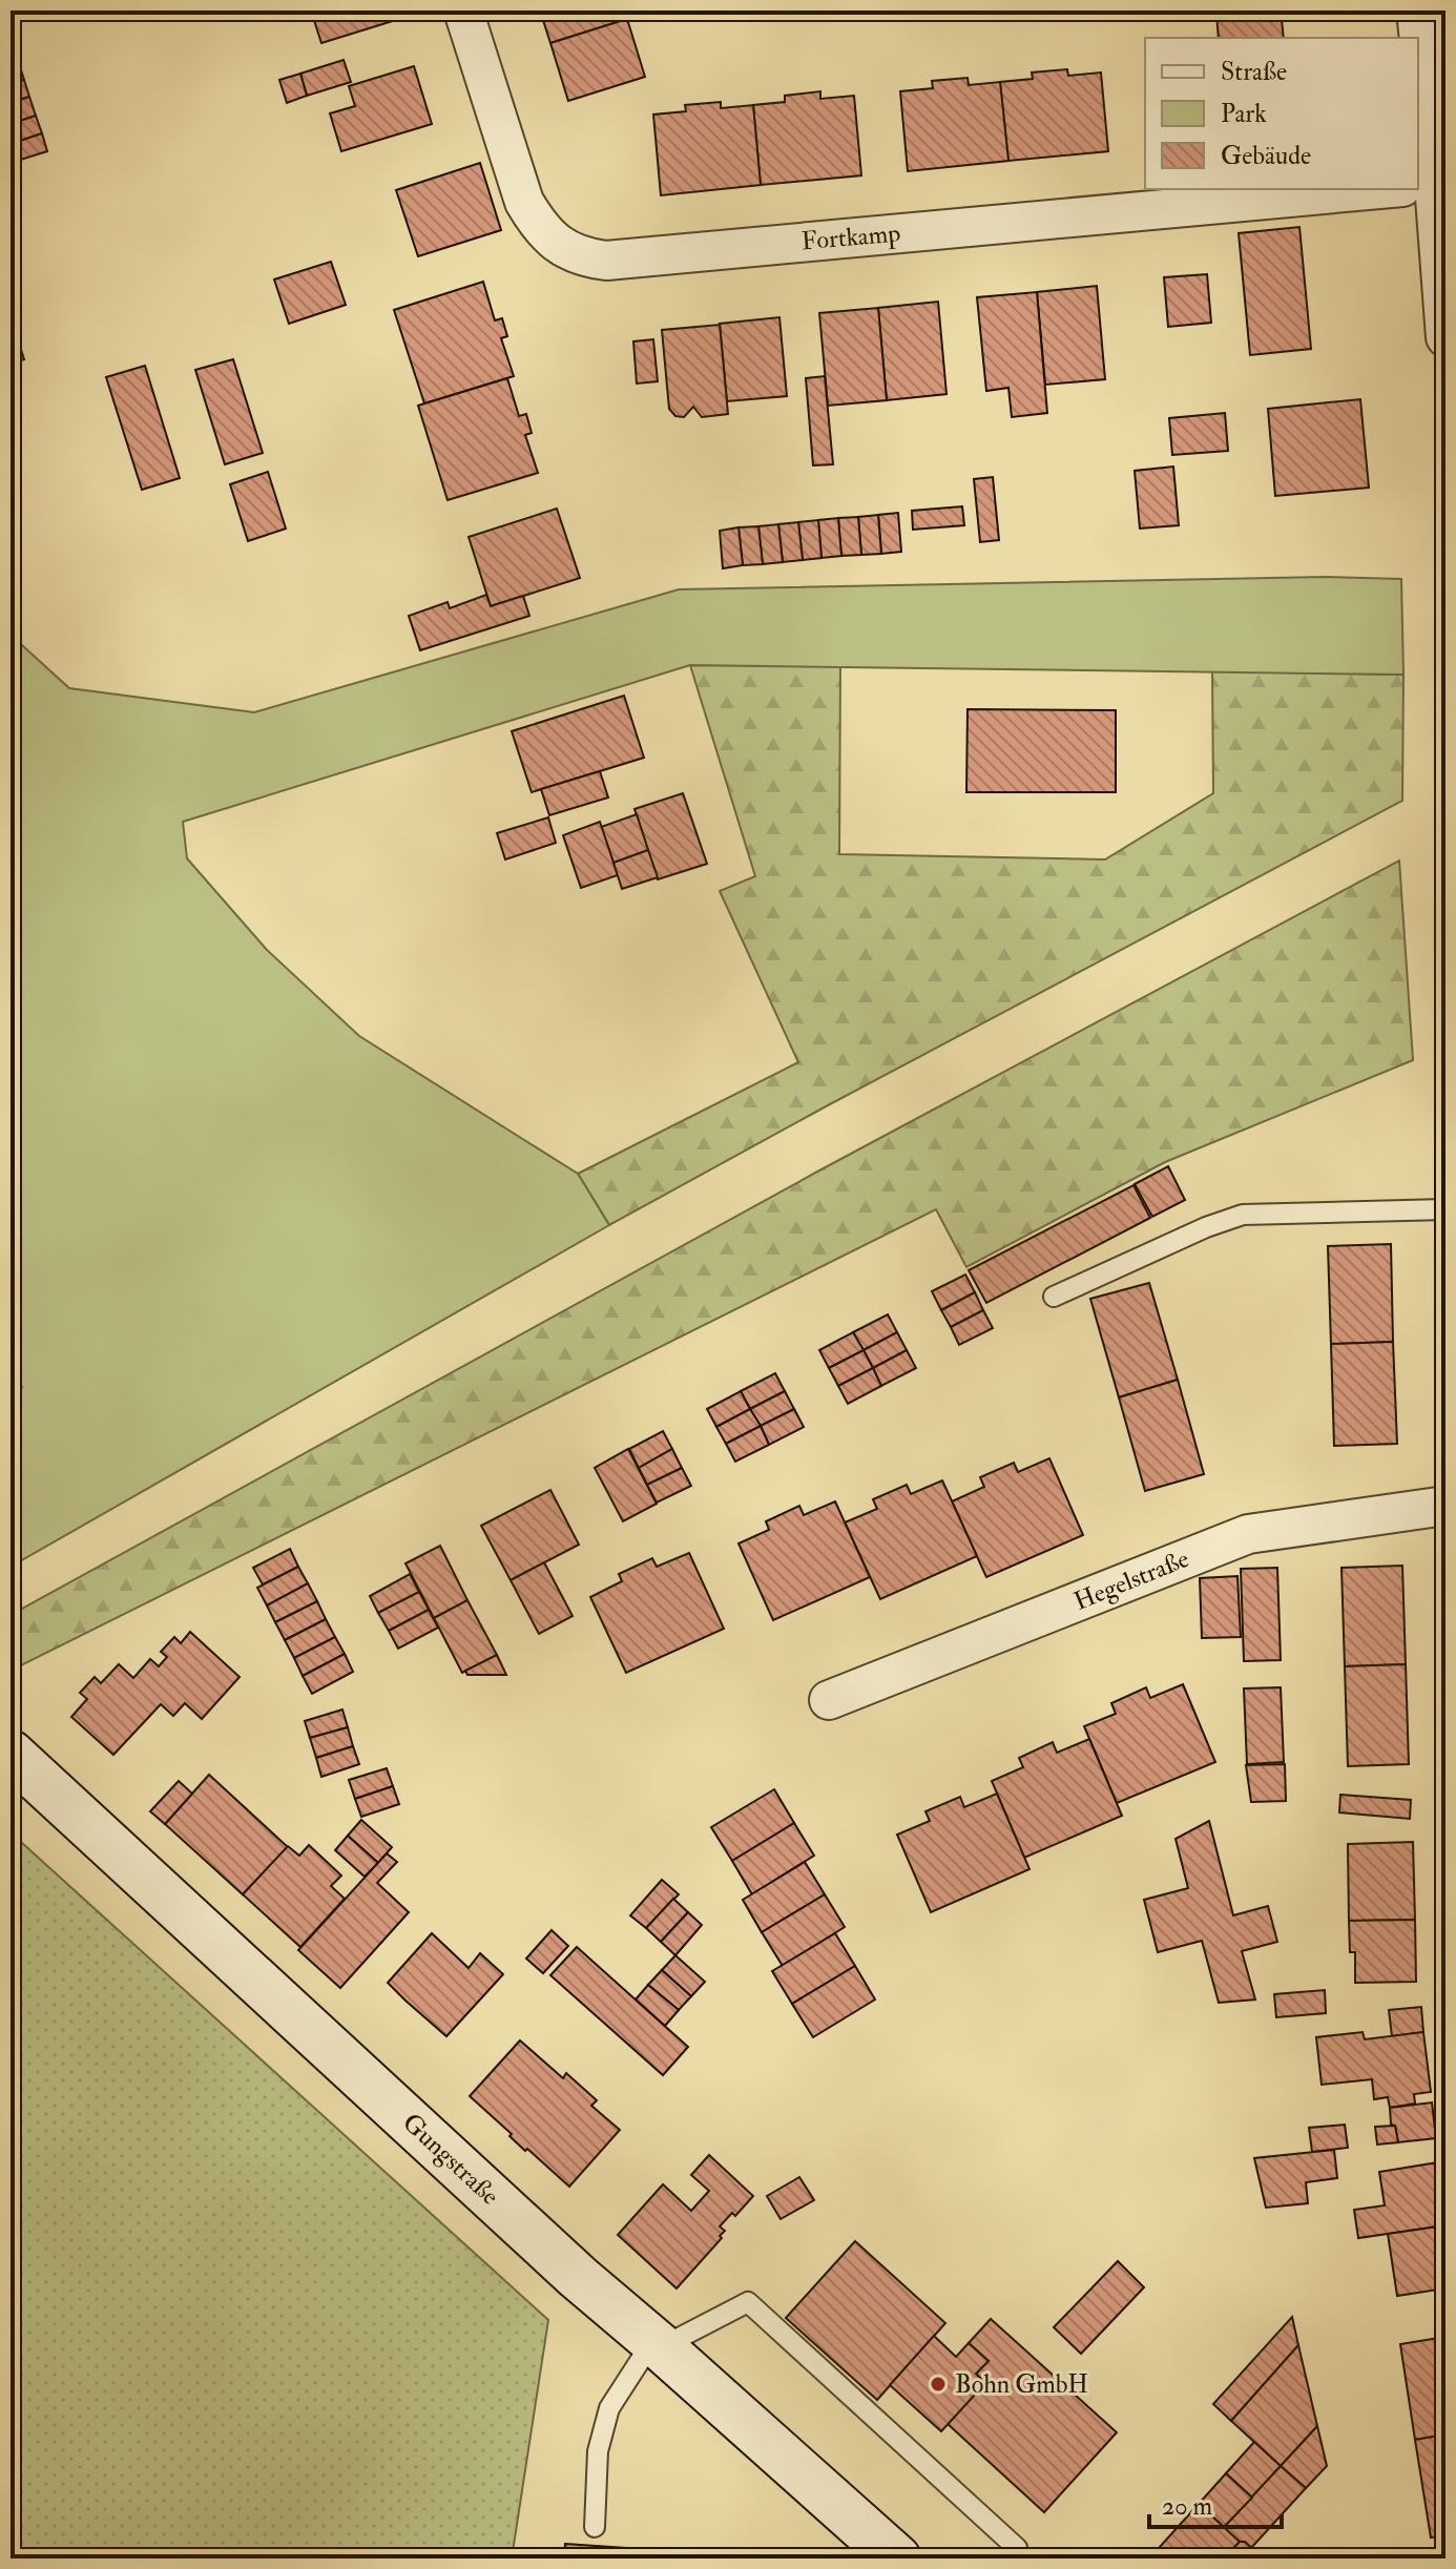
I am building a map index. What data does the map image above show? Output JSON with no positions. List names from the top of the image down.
{
  "streets": {
    "street": ["Fortkamp", "Hegelstraße", "Gungstraße"]
  },
  "places": ["Bohn GmbH"],
  "legend": ["Straße", "Park", "Gebäude"],
  "scale_bar": "20 m"
}
